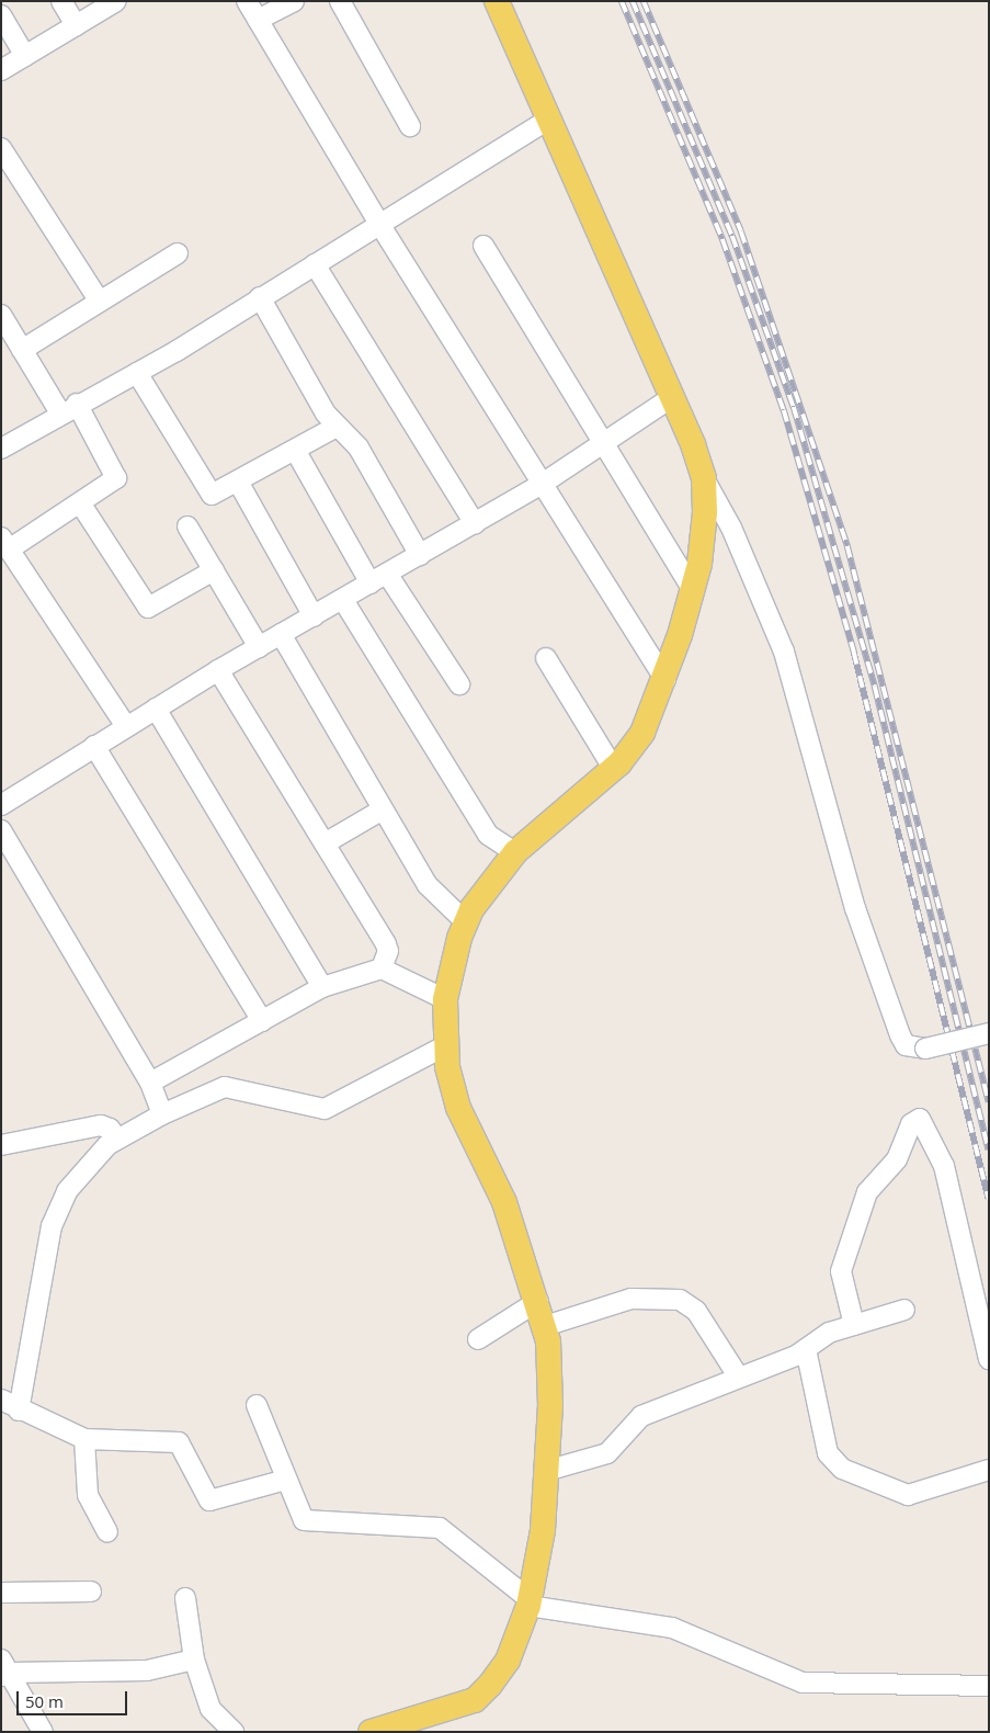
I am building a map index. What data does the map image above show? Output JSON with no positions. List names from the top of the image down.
{
  "scale_bar": "50 m"
}
